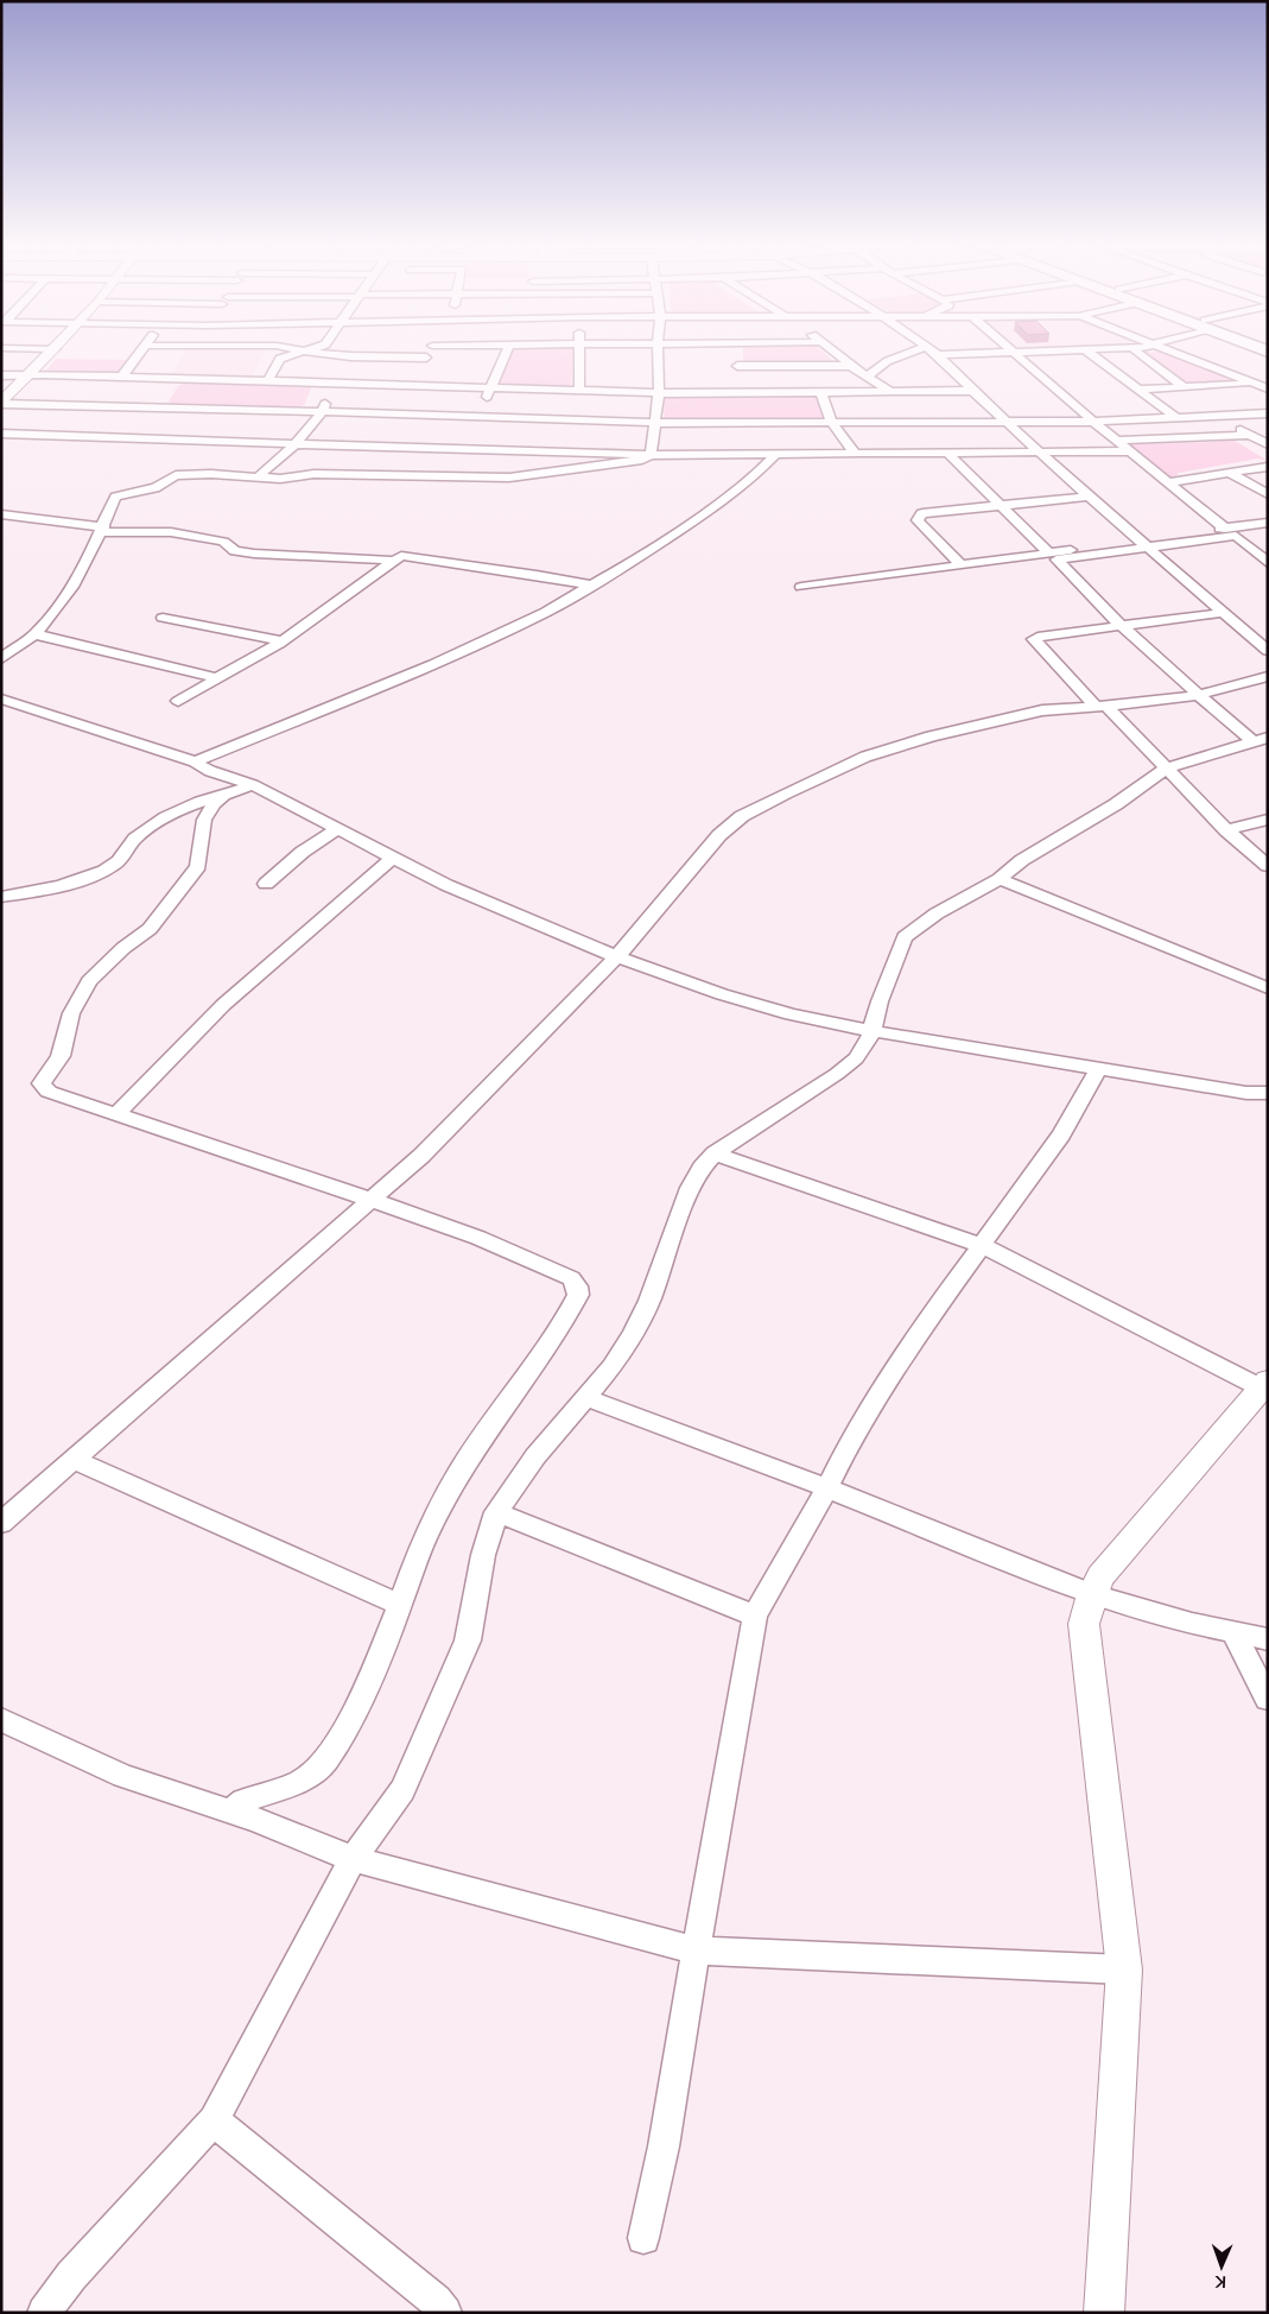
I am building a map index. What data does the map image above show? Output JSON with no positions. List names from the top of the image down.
{
  "north": "bottom"
}
